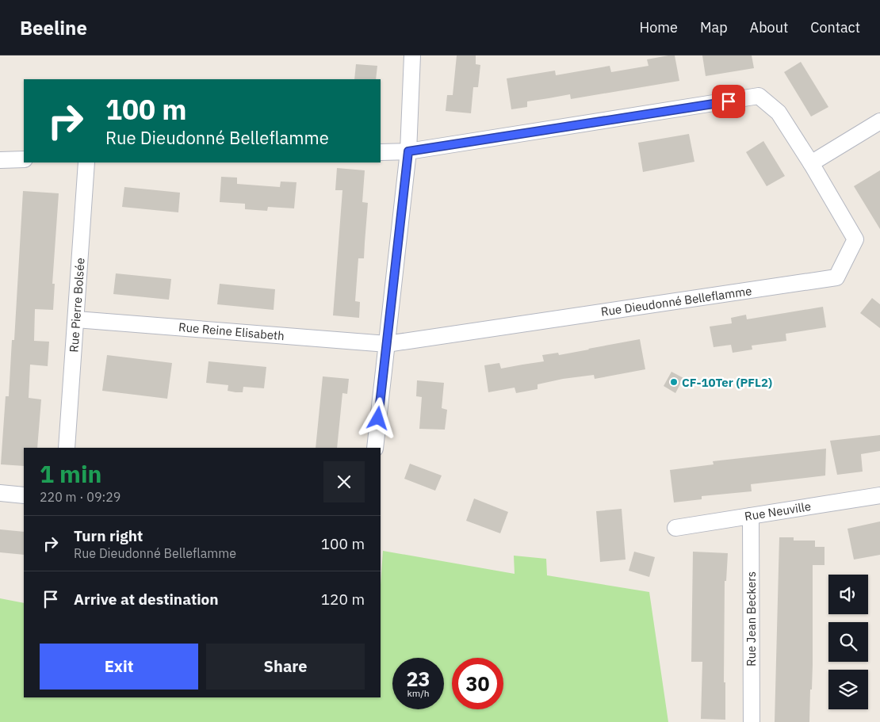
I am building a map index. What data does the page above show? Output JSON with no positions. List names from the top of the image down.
{
  "streets": {
    "street": [
      "Rue Dieudonné Belleflamme",
      "Rue Pierre Bolsée",
      "Rue Reine Elisabeth",
      "Rue Neuville",
      "Rue Jean Beckers"
    ]
  },
  "crossings": [
    ["Rue Dieudonné Belleflamme", "Rue Reine Elisabeth"],
    ["Rue Pierre Bolsée", "Rue Reine Elisabeth"],
    ["Rue Neuville", "Rue Jean Beckers"]
  ],
  "places": ["CF-10Ter (PFL2)"],
  "page": {
    "header": "Beeline",
    "nav": [
      "Home",
      "Map",
      "About",
      "Contact"
    ],
    "turn": ["100 m", "Rue Dieudonné Belleflamme"],
    "heading": ["1 min", "220 m · 09:29"],
    "list": [
      {
        "name": "Turn right",
        "note": "Rue Dieudonné Belleflamme",
        "value": "100 m"
      },
      {
        "name": "Arrive at destination",
        "value": "120 m"
      }
    ],
    "buttons": ["Exit", "Share"],
    "speed": "23 km/h",
    "limit": "30"
  }
}
